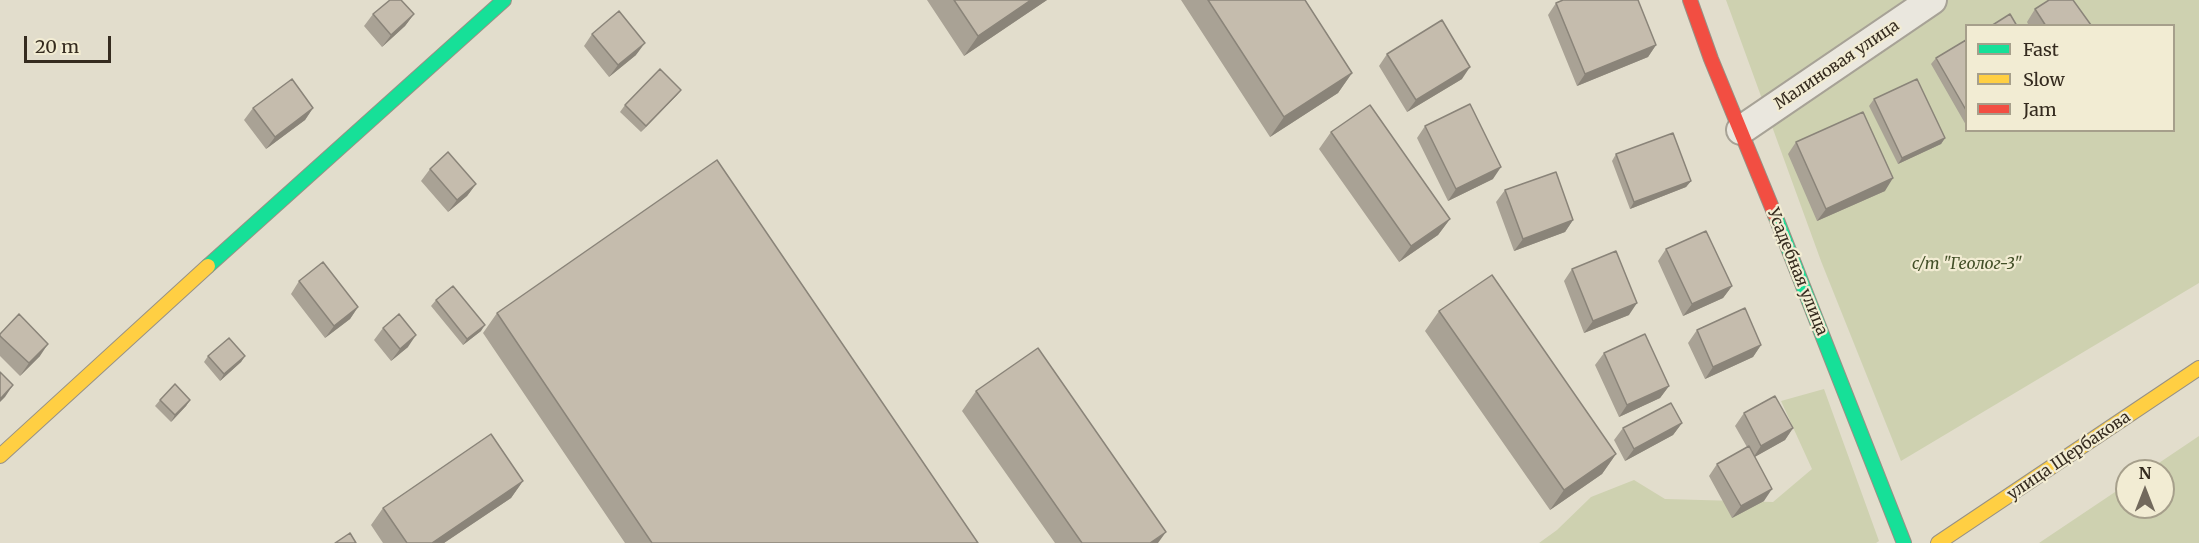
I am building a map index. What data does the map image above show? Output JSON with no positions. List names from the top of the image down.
{
  "streets": {
    "street": ["Малиновая улица", "Усадебная улица", "улица Щербакова"]
  },
  "crossings": [
    ["Малиновая улица", "Усадебная улица"]
  ],
  "parks": ["с/т \"Геолог-3\""],
  "legend": ["Fast", "Slow", "Jam"],
  "scale_bar": "20 m",
  "north": "top"
}
